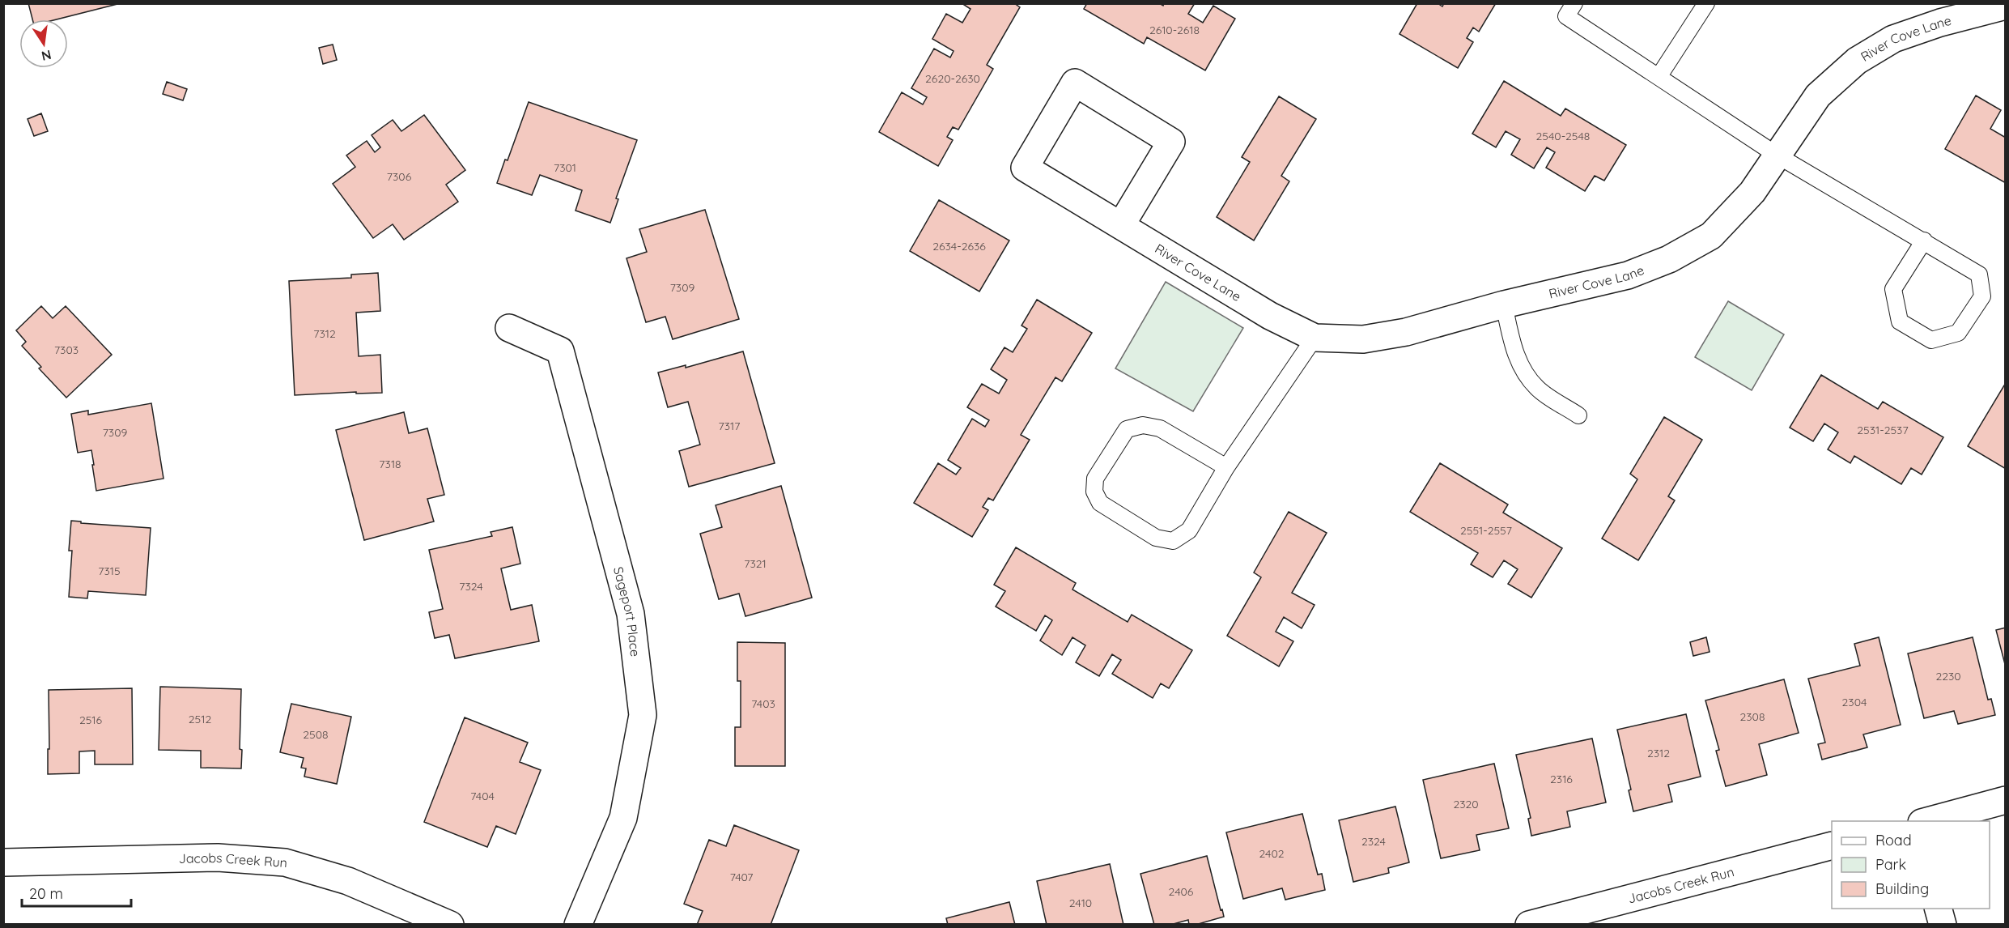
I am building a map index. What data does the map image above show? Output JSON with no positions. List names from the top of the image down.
{
  "streets": {
    "street": ["River Cove Lane", "Sageport Place", "Jacobs Creek Run"]
  },
  "house_numbers": [
    "2610-2618",
    "2620-2630",
    "2540-2548",
    "7301",
    "7306",
    "2634-2636",
    "7309",
    "7312",
    "7303",
    "7317",
    "2531-2537",
    "7309",
    "7318",
    "2551-2557",
    "7321",
    "7315",
    "7324",
    "2230",
    "2304",
    "7403",
    "2308",
    "2512",
    "2516",
    "2508",
    "2312",
    "2316",
    "7404",
    "2320",
    "2324",
    "2402",
    "7407",
    "2406",
    "2410"
  ],
  "legend": ["Road", "Park", "Building"],
  "scale_bar": "20 m",
  "north": "bottom"
}
